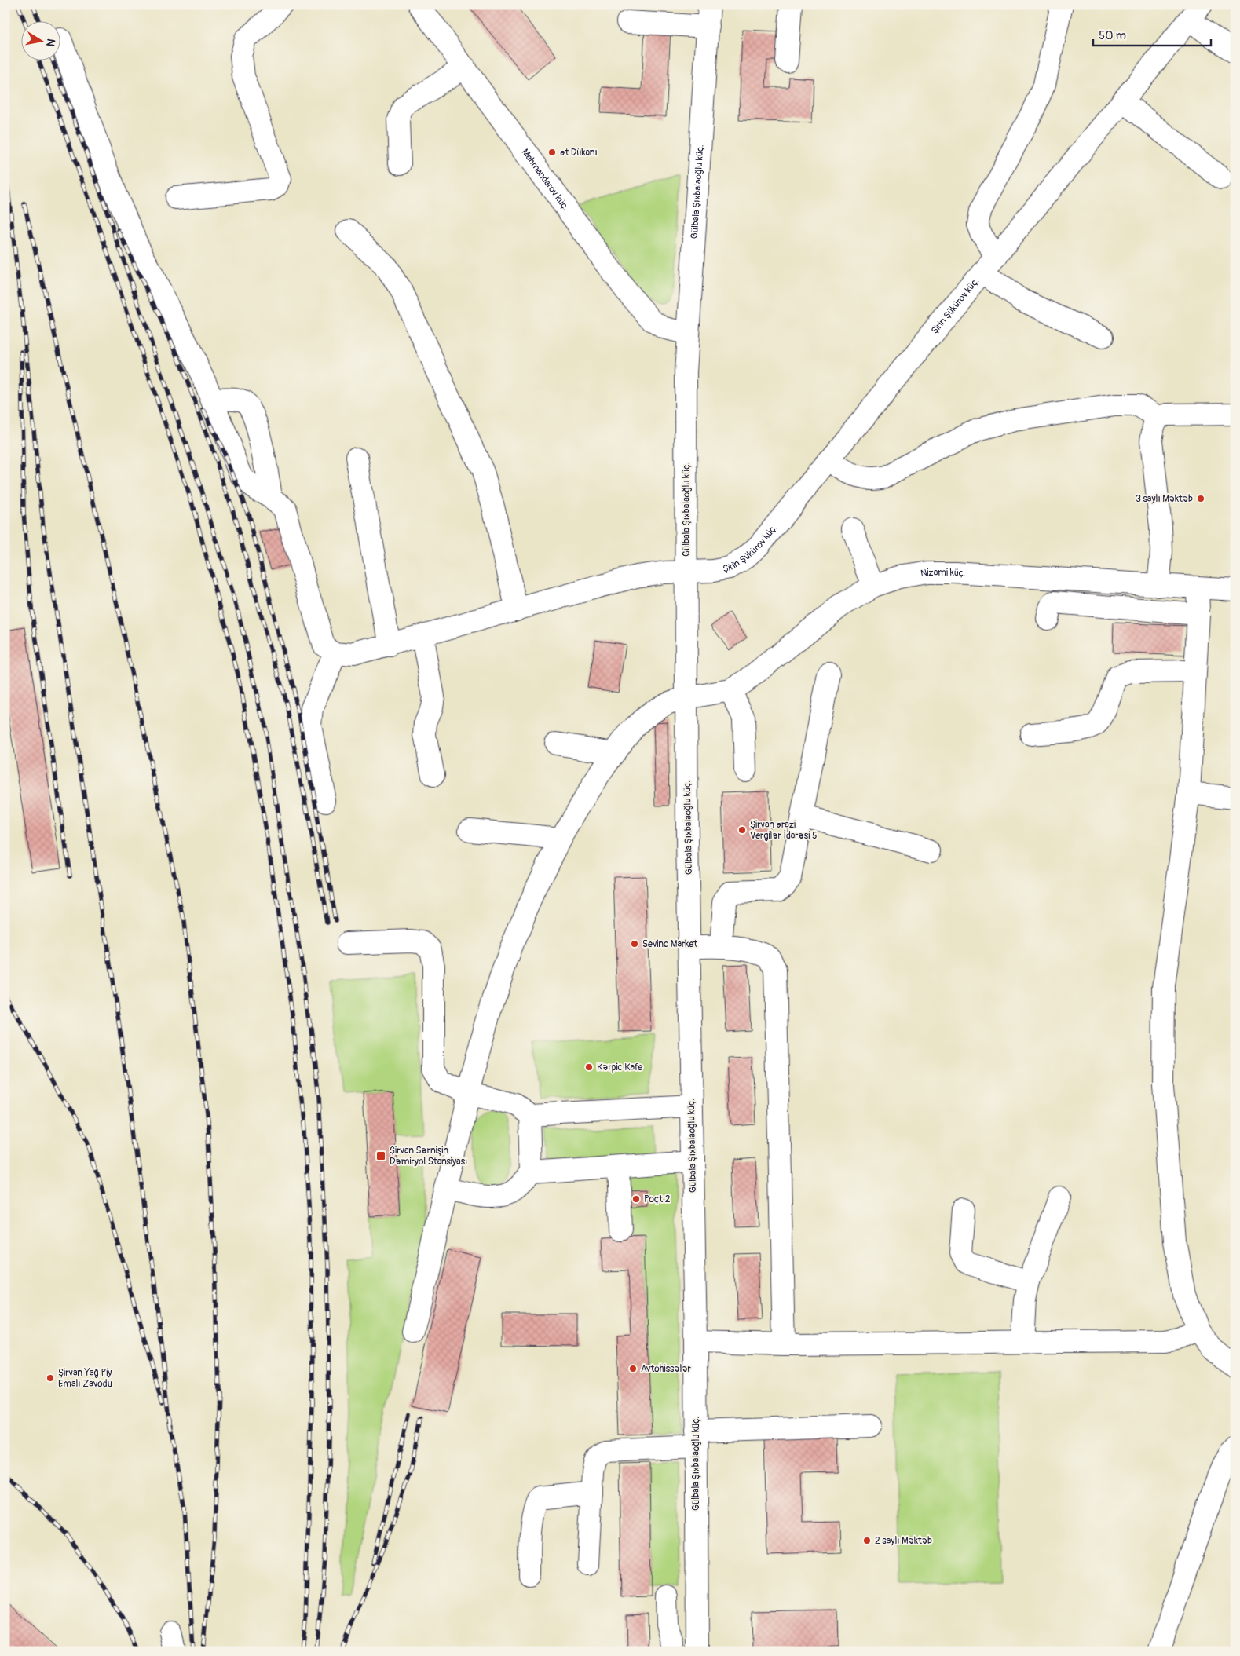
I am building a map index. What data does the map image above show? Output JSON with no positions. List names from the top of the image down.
{
  "streets": {
    "street": [
      "Mehmandarov küç.",
      "Gülbala Şıxbalaoğlu küç.",
      "Şirin Şükürov küç.",
      "Nizami küç."
    ]
  },
  "crossings": [
    ["Mehmandarov küç.", "Gülbala Şıxbalaoğlu küç."],
    ["Gülbala Şıxbalaoğlu küç.", "Şirin Şükürov küç."],
    ["Gülbala Şıxbalaoğlu küç.", "Nizami küç."]
  ],
  "places": {
    "other": [
      "Ət Dükanı",
      "3 saylı Məktəb",
      "Şirvan Ərazi Vergilər İdarəsi 5",
      "Sevinc Market",
      "Kərpic Kafe",
      "Poçt 2",
      "Avtohissələr",
      "Şirvan Yağ Piy Emalı Zavodu",
      "2 saylı Məktəb"
    ],
    "transit": ["Şirvan Sərnişin Dəmiryol Stansiyası"]
  },
  "scale_bar": "50 m",
  "north": "right"
}
